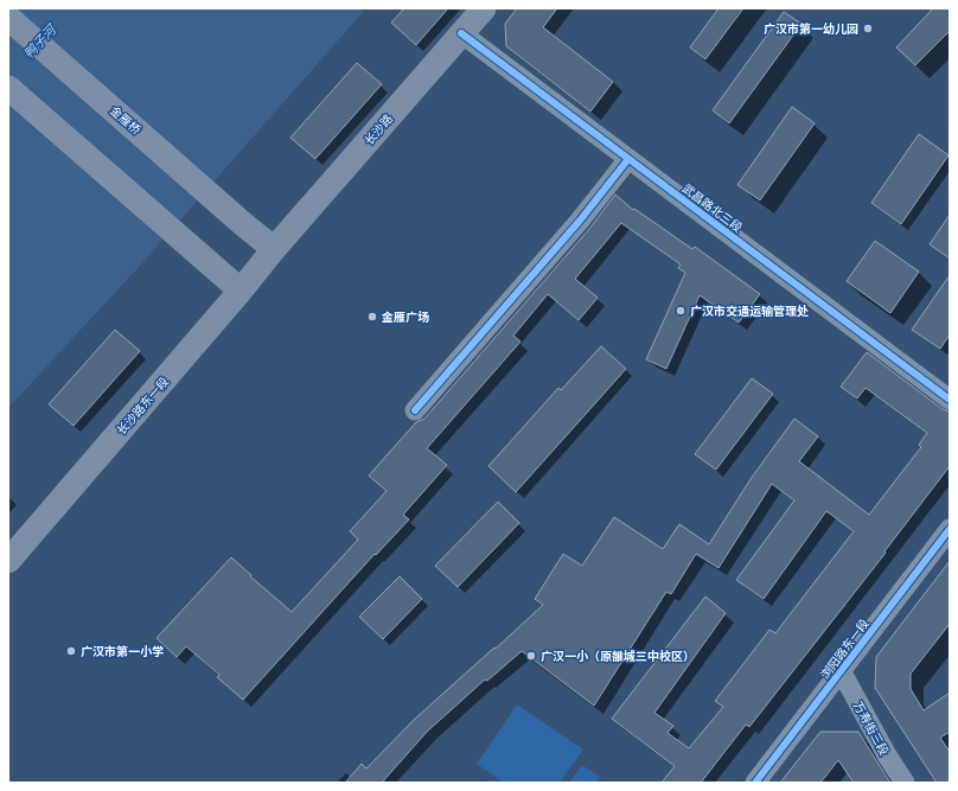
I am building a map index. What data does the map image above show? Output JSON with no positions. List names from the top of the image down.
{
  "streets": {
    "main road": ["金雁桥", "长沙路", "长沙路东一段"],
    "street": ["武昌路北三段", "浏阳路东一段", "万寿街三段"]
  },
  "crossings": [
    ["金雁桥", "长沙路"],
    ["金雁桥", "长沙路东一段"],
    ["长沙路", "武昌路北三段"],
    ["长沙路", "长沙路东一段"],
    ["浏阳路东一段", "万寿街三段"]
  ],
  "water": ["鸭子河"],
  "places": [
    "广汉市第一幼儿园",
    "广汉市交通运输管理处",
    "金雁广场",
    "广汉市第一小学",
    "广汉一小（原雒城三中校区）"
  ]
}
